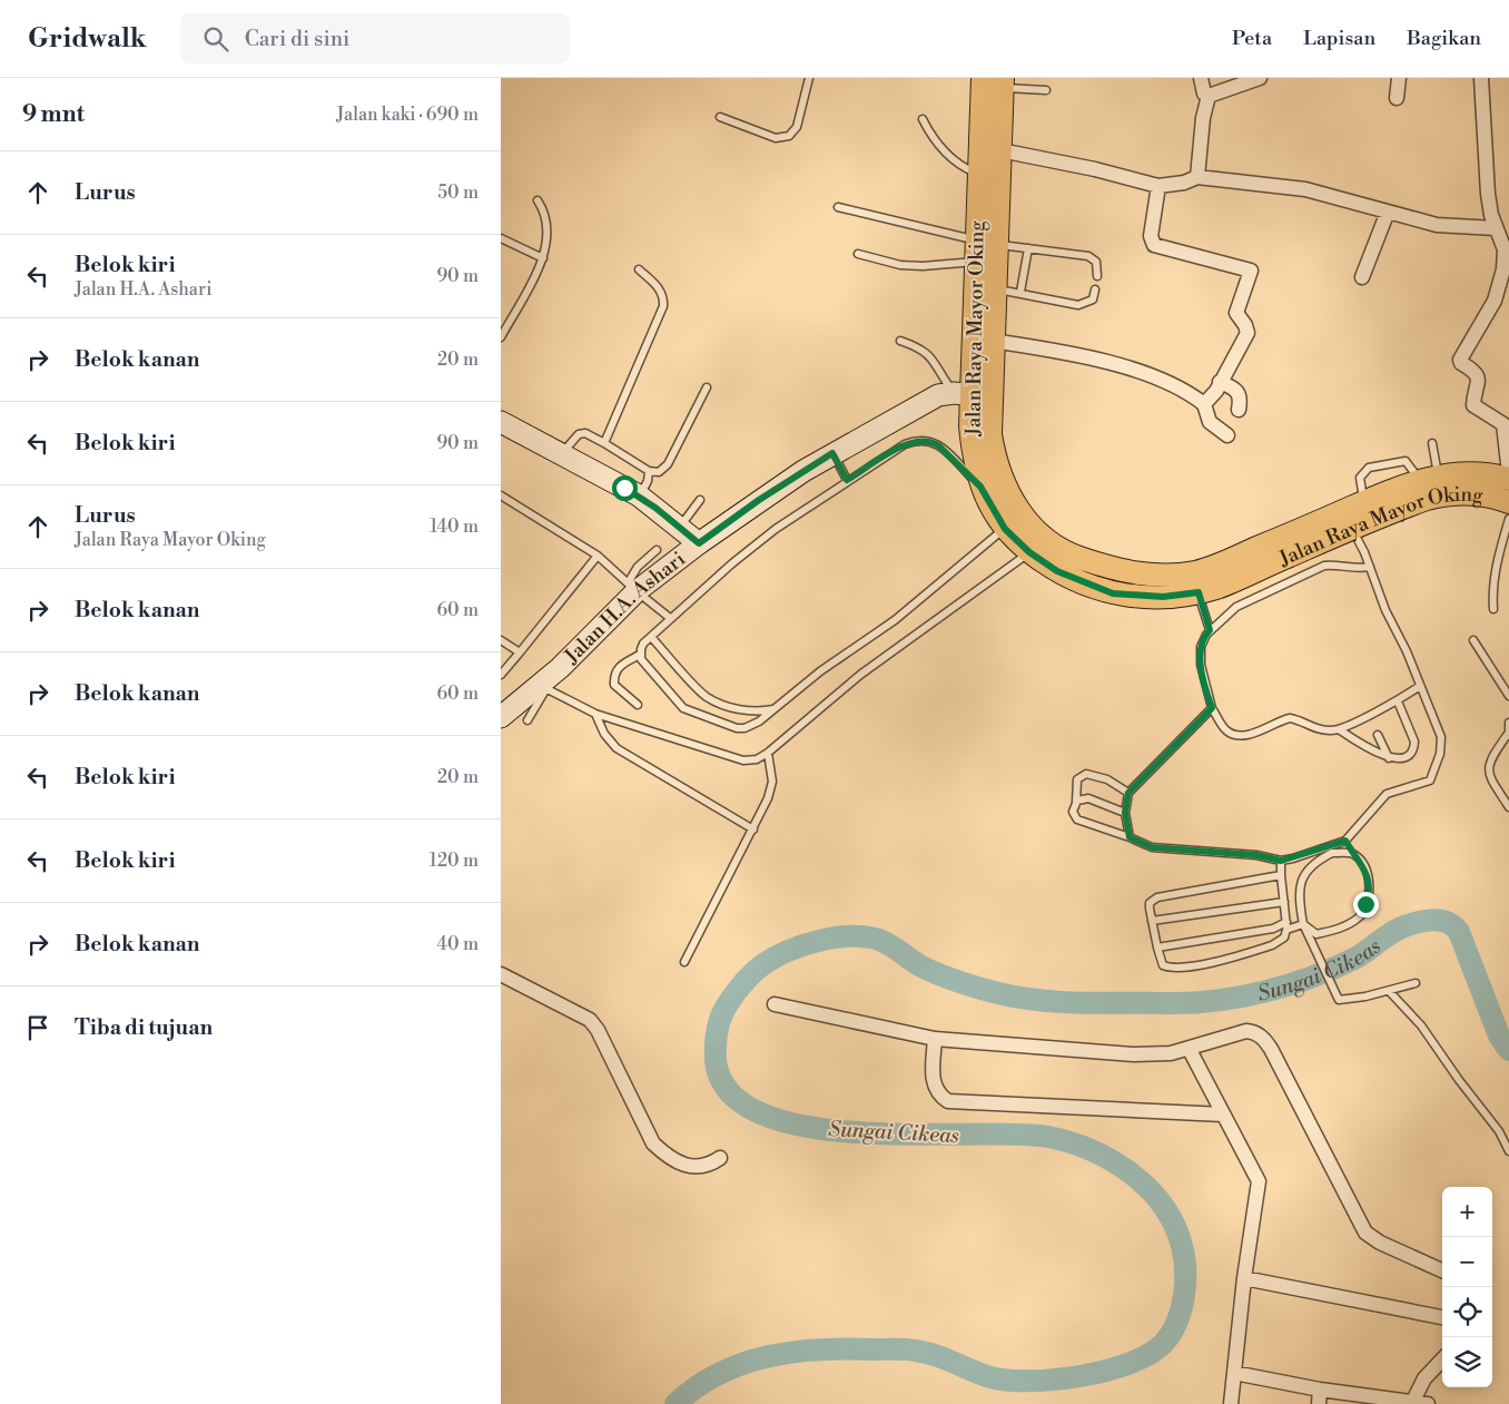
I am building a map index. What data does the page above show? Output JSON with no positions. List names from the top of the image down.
{
  "streets": {
    "main road": ["Jalan Raya Mayor Oking"],
    "street": ["Jalan H.A. Ashari"]
  },
  "crossings": [
    ["Jalan Raya Mayor Oking", "Jalan H.A. Ashari"]
  ],
  "water": ["Sungai Cikeas"],
  "page": {
    "header": "Gridwalk",
    "search": "Cari di sini",
    "nav": ["Peta", "Lapisan", "Bagikan"],
    "heading": ["9 mnt", "Jalan kaki · 690 m"],
    "list": [
      ["Lurus", "50 m"],
      ["Belok kiri", "Jalan H.A. Ashari", "90 m"],
      ["Belok kanan", "20 m"],
      ["Belok kiri", "90 m"],
      ["Lurus", "Jalan Raya Mayor Oking", "140 m"],
      ["Belok kanan", "60 m"],
      ["Belok kanan", "60 m"],
      ["Belok kiri", "20 m"],
      ["Belok kiri", "120 m"],
      ["Belok kanan", "40 m"],
      "Tiba di tujuan"
    ],
    "map_buttons": ["+", "−"]
  }
}
